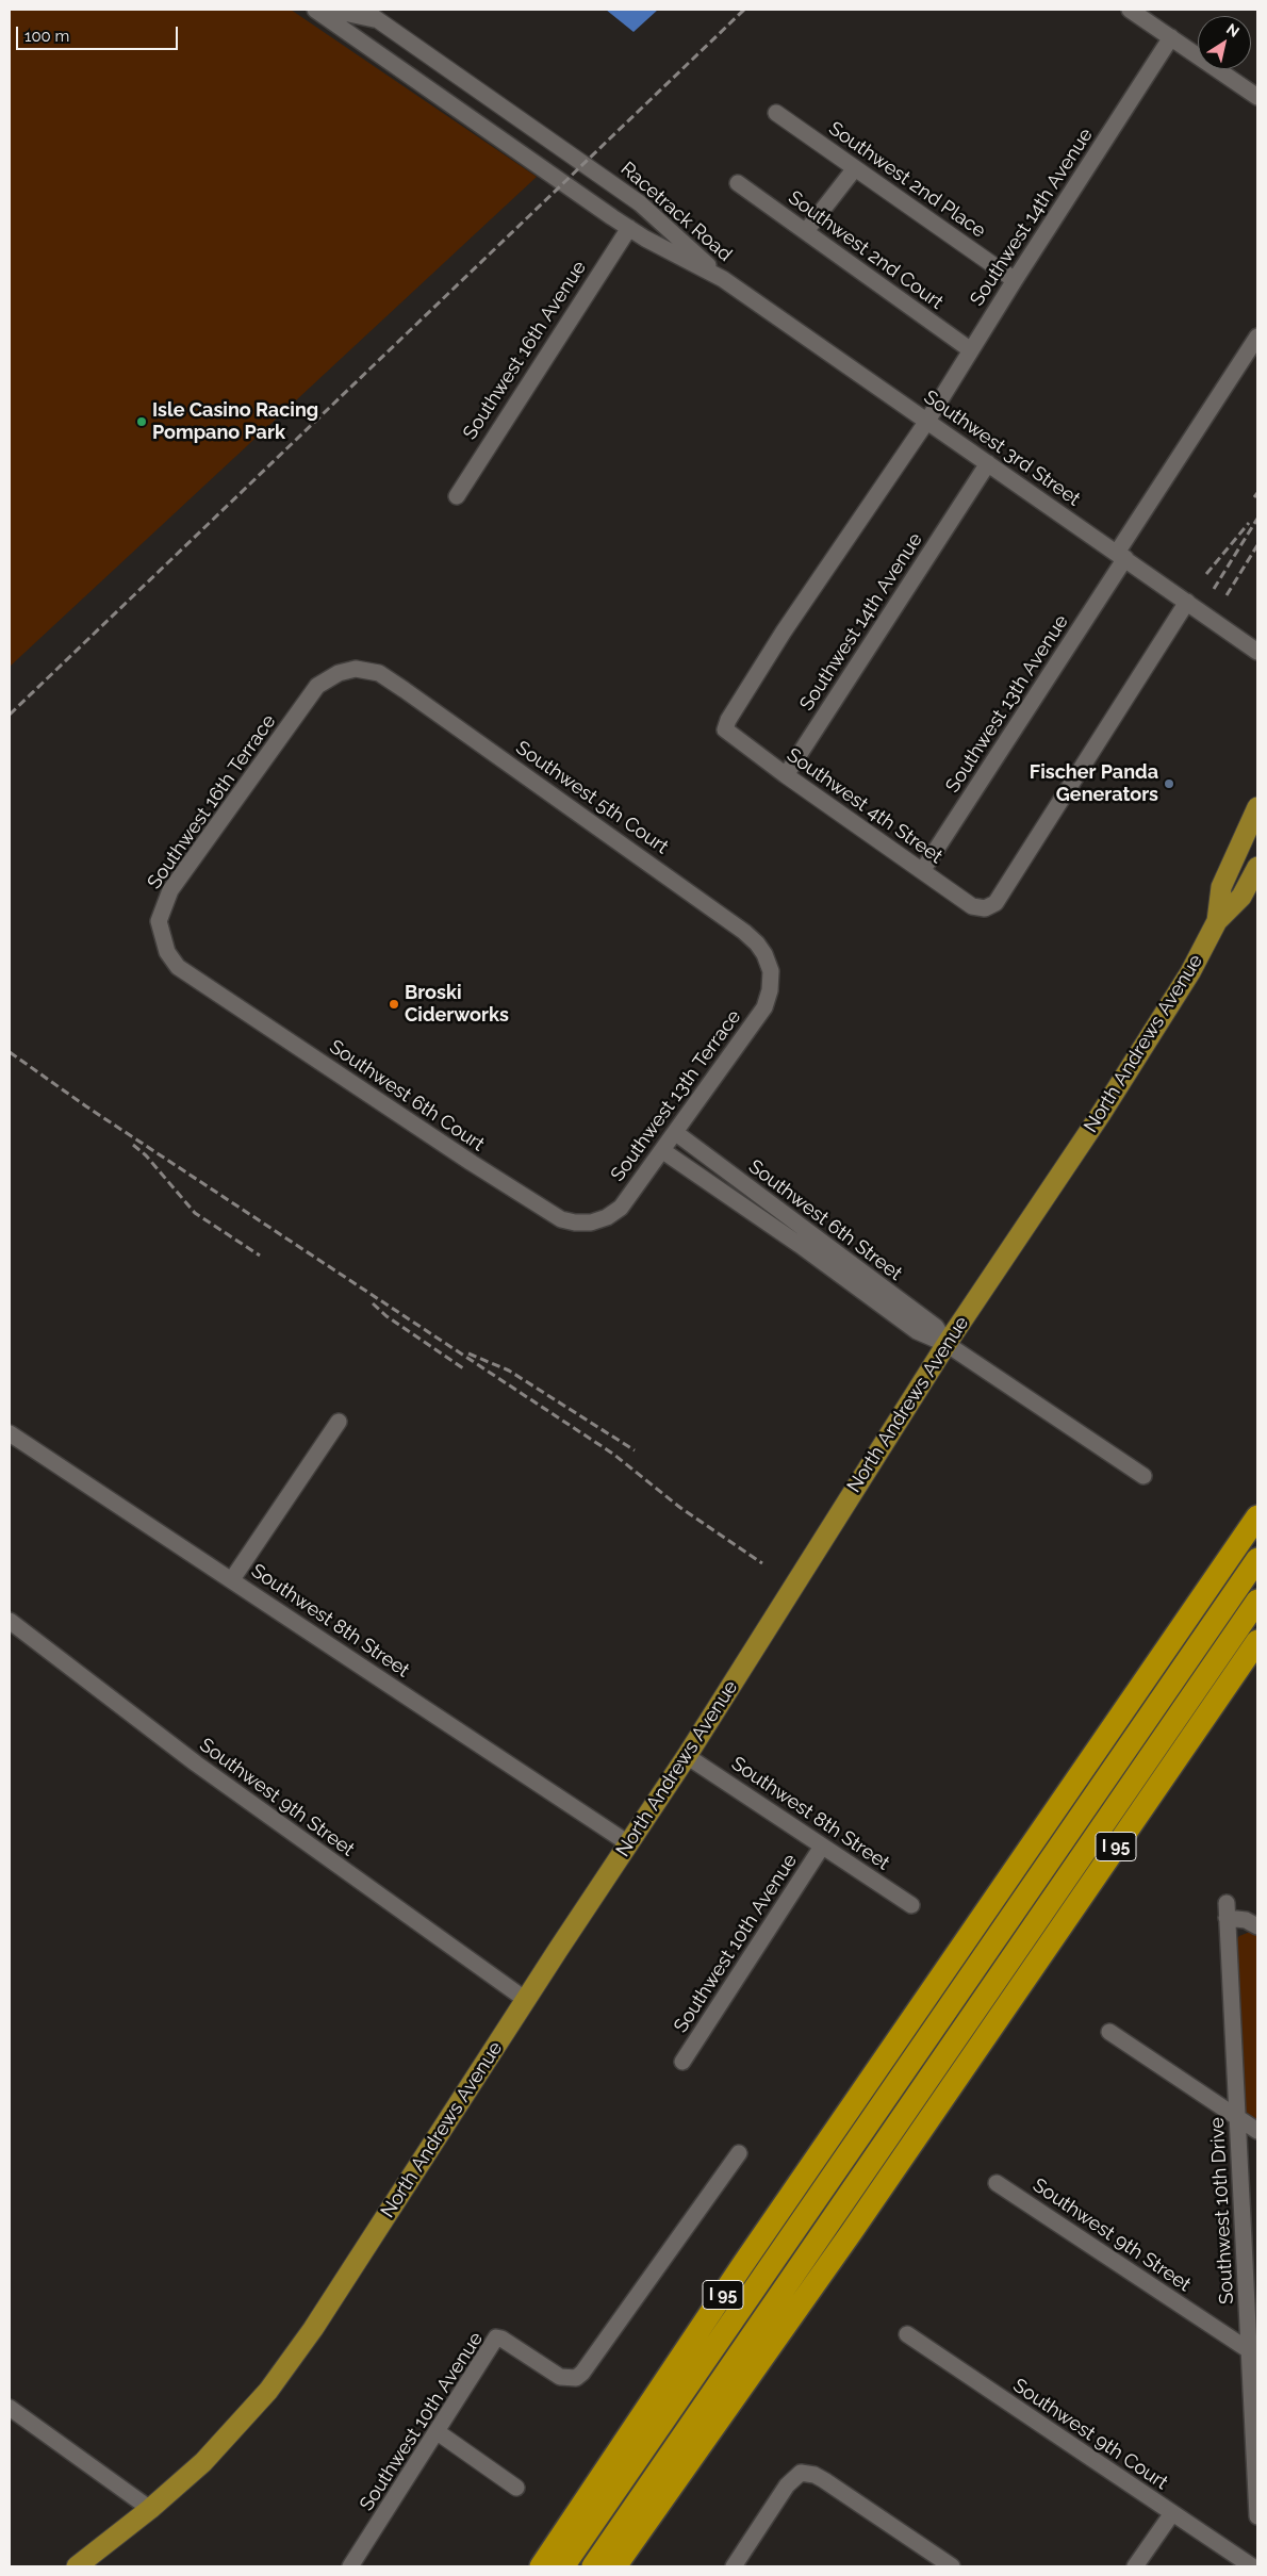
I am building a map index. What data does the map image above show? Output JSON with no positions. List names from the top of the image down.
{
  "streets": {
    "highway": ["I 95"],
    "main road": ["North Andrews Avenue"],
    "street": [
      "Southwest 2nd Place",
      "Racetrack Road",
      "Southwest 14th Avenue",
      "Southwest 2nd Court",
      "Southwest 16th Avenue",
      "Southwest 3rd Street",
      "Southwest 13th Avenue",
      "Southwest 5th Court",
      "Southwest 16th Terrace",
      "Southwest 4th Street",
      "Southwest 6th Court",
      "Southwest 13th Terrace",
      "Southwest 6th Street",
      "Southwest 8th Street",
      "Southwest 9th Street",
      "Southwest 10th Avenue",
      "Southwest 10th Drive",
      "Southwest 9th Court"
    ]
  },
  "crossings": [
    ["Southwest 2nd Place", "Southwest 14th Avenue"],
    ["Racetrack Road", "Southwest 16th Avenue"],
    ["Racetrack Road", "Southwest 3rd Street"],
    ["Southwest 14th Avenue", "Southwest 2nd Court"],
    ["Southwest 14th Avenue", "Southwest 3rd Street"],
    ["Southwest 14th Avenue", "Southwest 4th Street"],
    ["Southwest 3rd Street", "Southwest 13th Avenue"],
    ["Southwest 3rd Street", "Southwest 4th Street"],
    ["Southwest 13th Avenue", "Southwest 4th Street"],
    ["Southwest 5th Court", "Southwest 16th Terrace"],
    ["Southwest 5th Court", "Southwest 13th Terrace"],
    ["Southwest 16th Terrace", "Southwest 6th Court"],
    ["North Andrews Avenue", "Southwest 6th Street"],
    ["North Andrews Avenue", "Southwest 8th Street"],
    ["North Andrews Avenue", "Southwest 9th Street"],
    ["Southwest 6th Court", "Southwest 13th Terrace"],
    ["Southwest 13th Terrace", "Southwest 6th Street"],
    ["Southwest 8th Street", "Southwest 10th Avenue"],
    ["Southwest 9th Street", "Southwest 10th Drive"]
  ],
  "places": ["Isle Casino Racing Pompano Park", "Fischer Panda Generators", "Broski Ciderworks"],
  "scale_bar": "100 m",
  "north": "top right"
}
